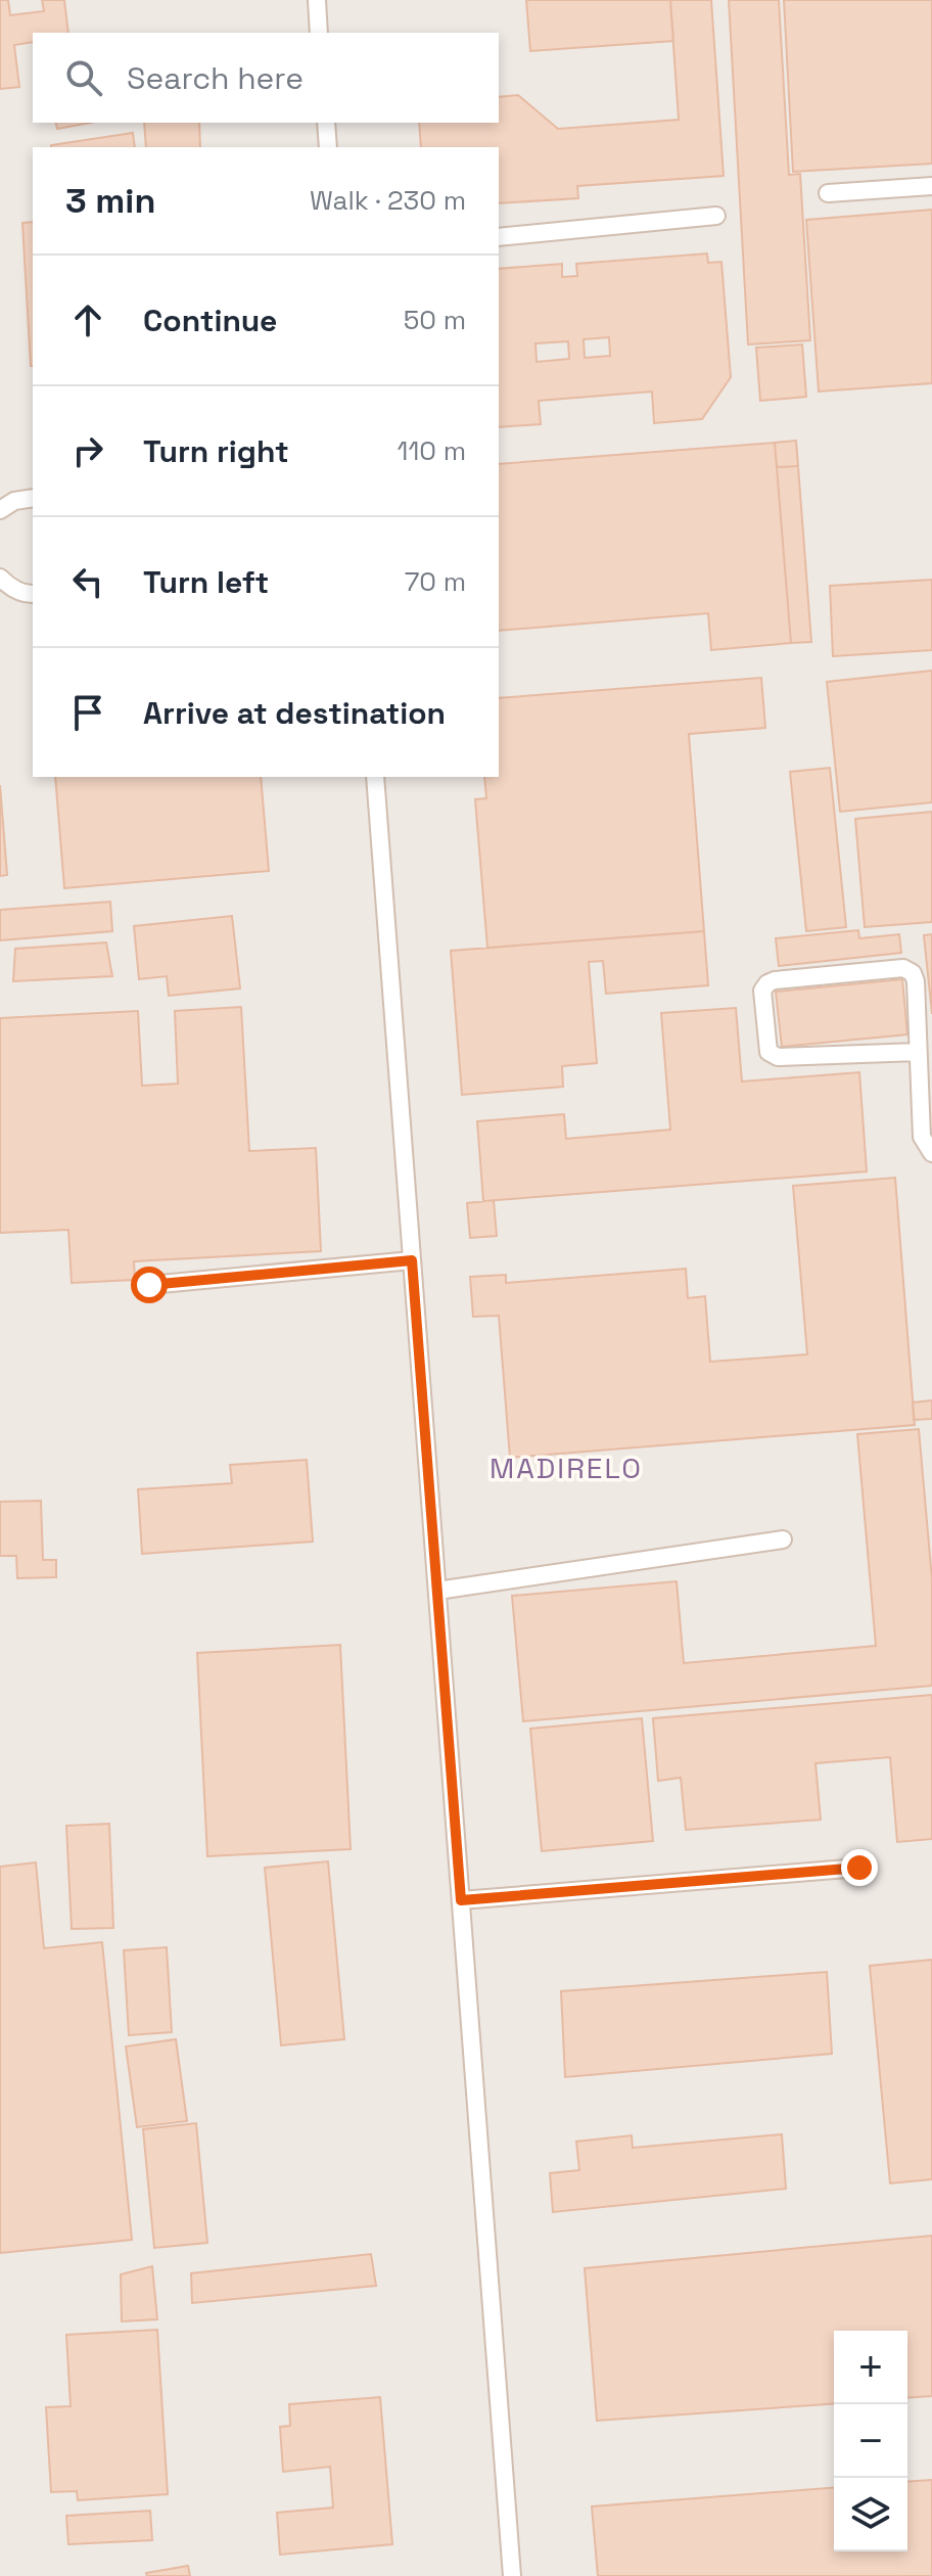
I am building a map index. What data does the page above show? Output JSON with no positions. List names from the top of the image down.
{
  "districts": ["MADIRELO"],
  "page": {
    "search": "Search here",
    "heading": ["3 min", "Walk · 230 m"],
    "list": [
      ["Continue", "50 m"],
      ["Turn right", "110 m"],
      ["Turn left", "70 m"],
      "Arrive at destination"
    ],
    "map_buttons": ["+", "−"]
  }
}
